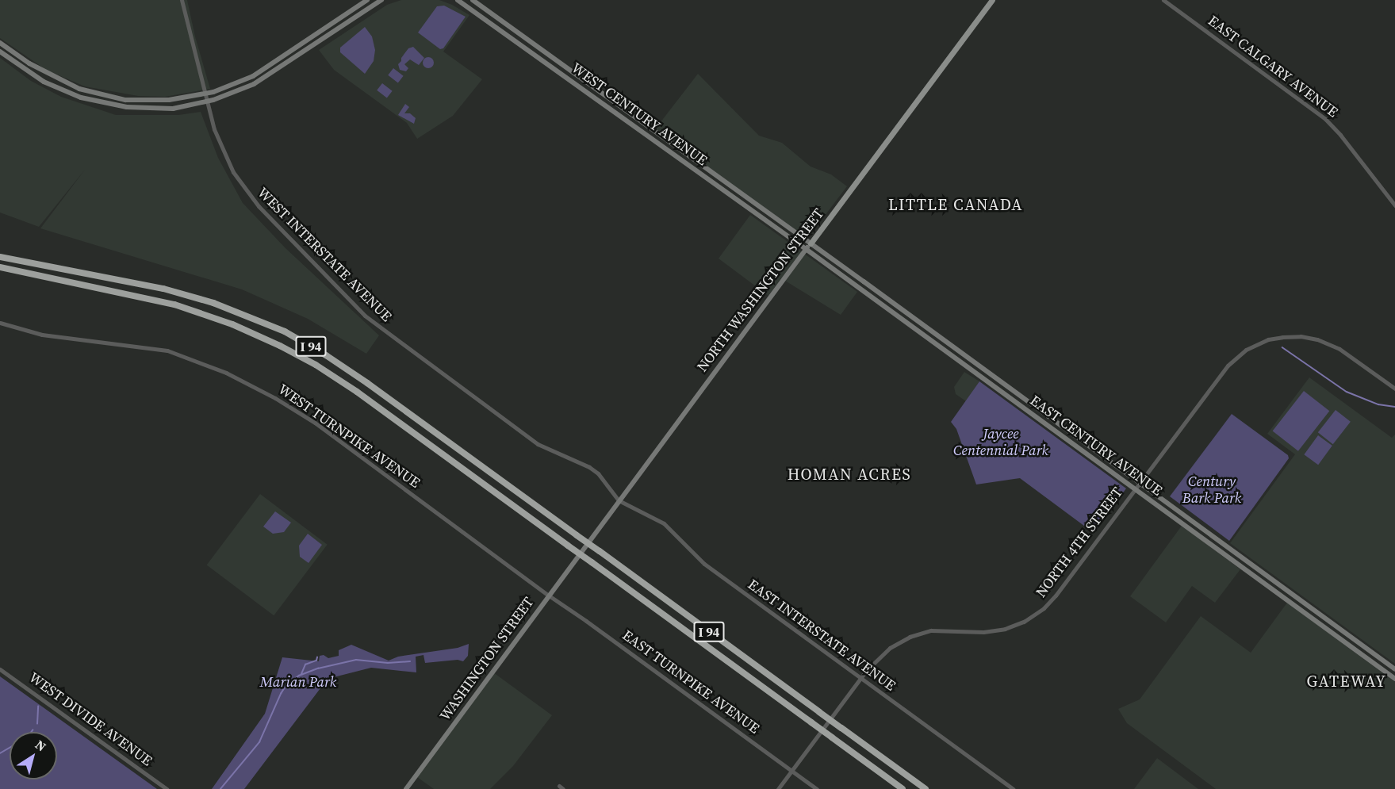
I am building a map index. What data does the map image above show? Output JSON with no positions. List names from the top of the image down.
{
  "streets": {
    "highway": ["I 94"],
    "main road": [
      "WEST CENTURY AVENUE",
      "NORTH WASHINGTON STREET",
      "EAST CENTURY AVENUE",
      "WASHINGTON STREET"
    ],
    "street": [
      "EAST CALGARY AVENUE",
      "WEST INTERSTATE AVENUE",
      "WEST TURNPIKE AVENUE",
      "NORTH 4TH STREET",
      "EAST INTERSTATE AVENUE",
      "EAST TURNPIKE AVENUE",
      "WEST DIVIDE AVENUE"
    ]
  },
  "crossings": [
    ["WEST CENTURY AVENUE", "NORTH WASHINGTON STREET"],
    ["WEST CENTURY AVENUE", "EAST CENTURY AVENUE"],
    ["WEST INTERSTATE AVENUE", "NORTH WASHINGTON STREET"],
    ["WEST INTERSTATE AVENUE", "EAST INTERSTATE AVENUE"],
    ["NORTH WASHINGTON STREET", "WEST TURNPIKE AVENUE"],
    ["NORTH WASHINGTON STREET", "EAST CENTURY AVENUE"],
    ["NORTH WASHINGTON STREET", "EAST INTERSTATE AVENUE"],
    ["NORTH WASHINGTON STREET", "WASHINGTON STREET"],
    ["NORTH WASHINGTON STREET", "EAST TURNPIKE AVENUE"],
    ["WEST TURNPIKE AVENUE", "WASHINGTON STREET"],
    ["WEST TURNPIKE AVENUE", "EAST TURNPIKE AVENUE"],
    ["EAST CENTURY AVENUE", "NORTH 4TH STREET"],
    ["NORTH 4TH STREET", "EAST INTERSTATE AVENUE"],
    ["NORTH 4TH STREET", "EAST TURNPIKE AVENUE"],
    ["WASHINGTON STREET", "EAST TURNPIKE AVENUE"]
  ],
  "districts": ["LITTLE CANADA", "HOMAN ACRES", "GATEWAY"],
  "parks": ["Jaycee Centennial Park", "Century Bark Park", "Marian Park"],
  "north": "top right"
}
